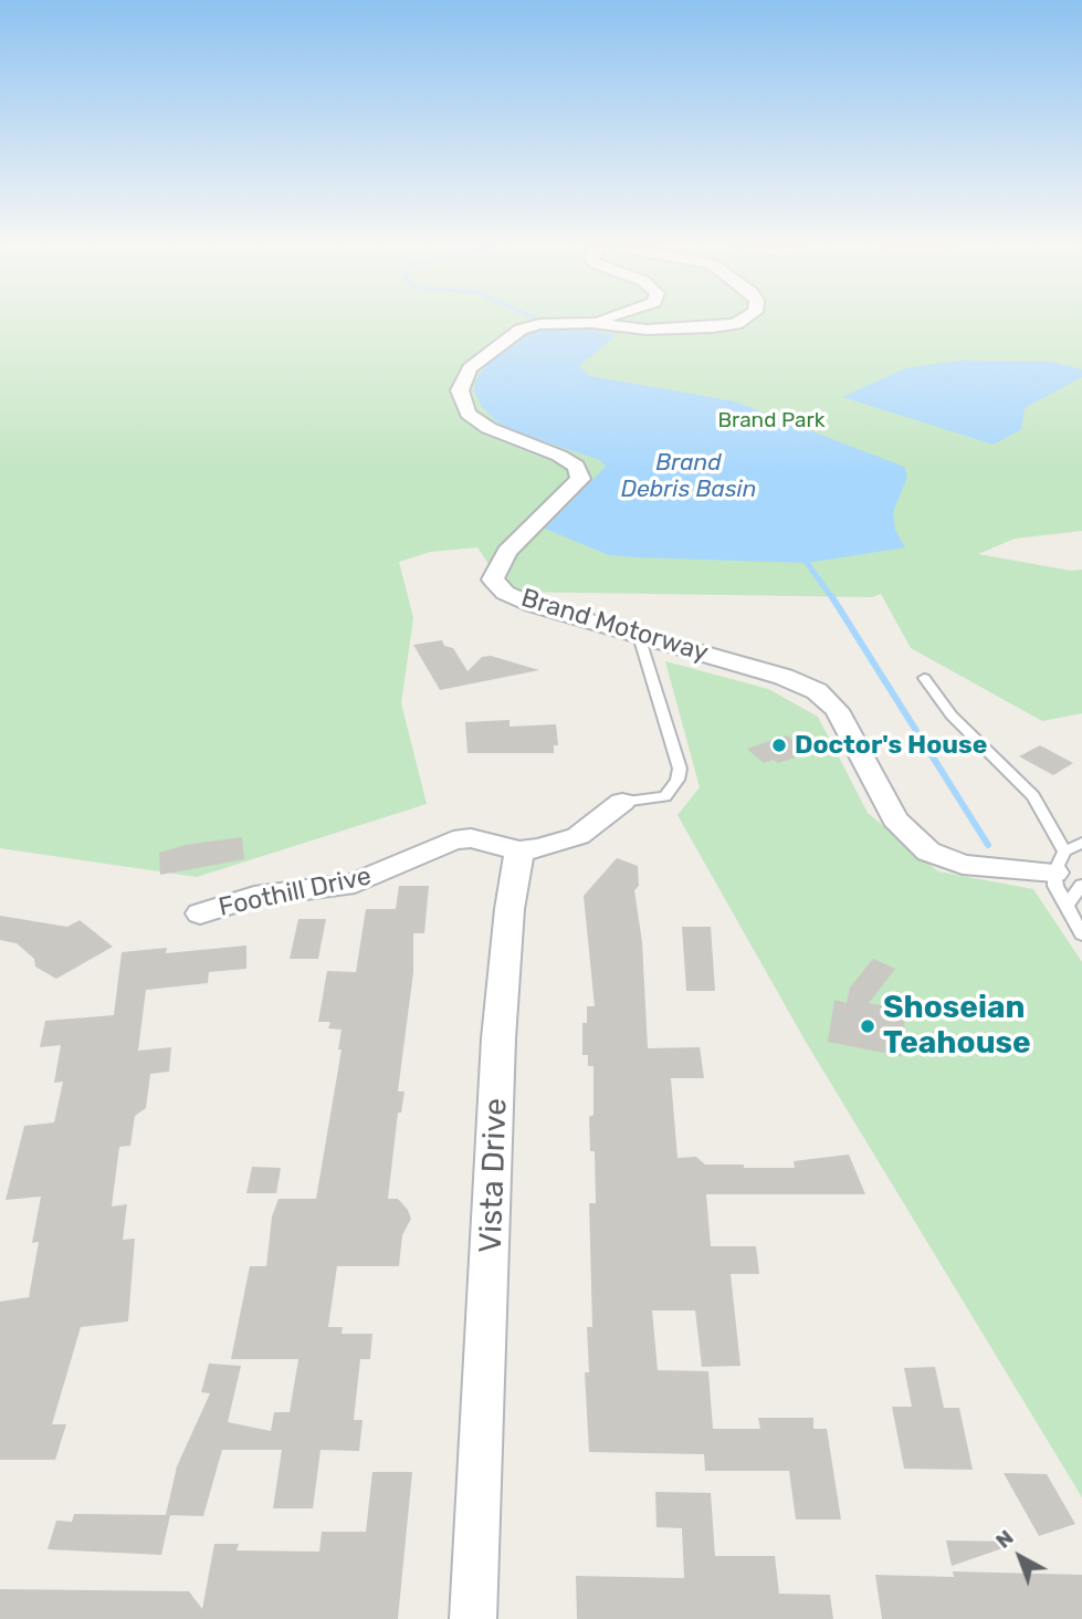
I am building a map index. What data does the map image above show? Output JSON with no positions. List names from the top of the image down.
{
  "streets": {
    "street": ["Brand Motorway", "Foothill Drive", "Vista Drive"]
  },
  "crossings": [
    ["Foothill Drive", "Vista Drive"]
  ],
  "water": ["Brand Debris Basin"],
  "parks": ["Brand Park"],
  "places": ["Doctor's House", "Shoseian Teahouse"],
  "north": "top left"
}
